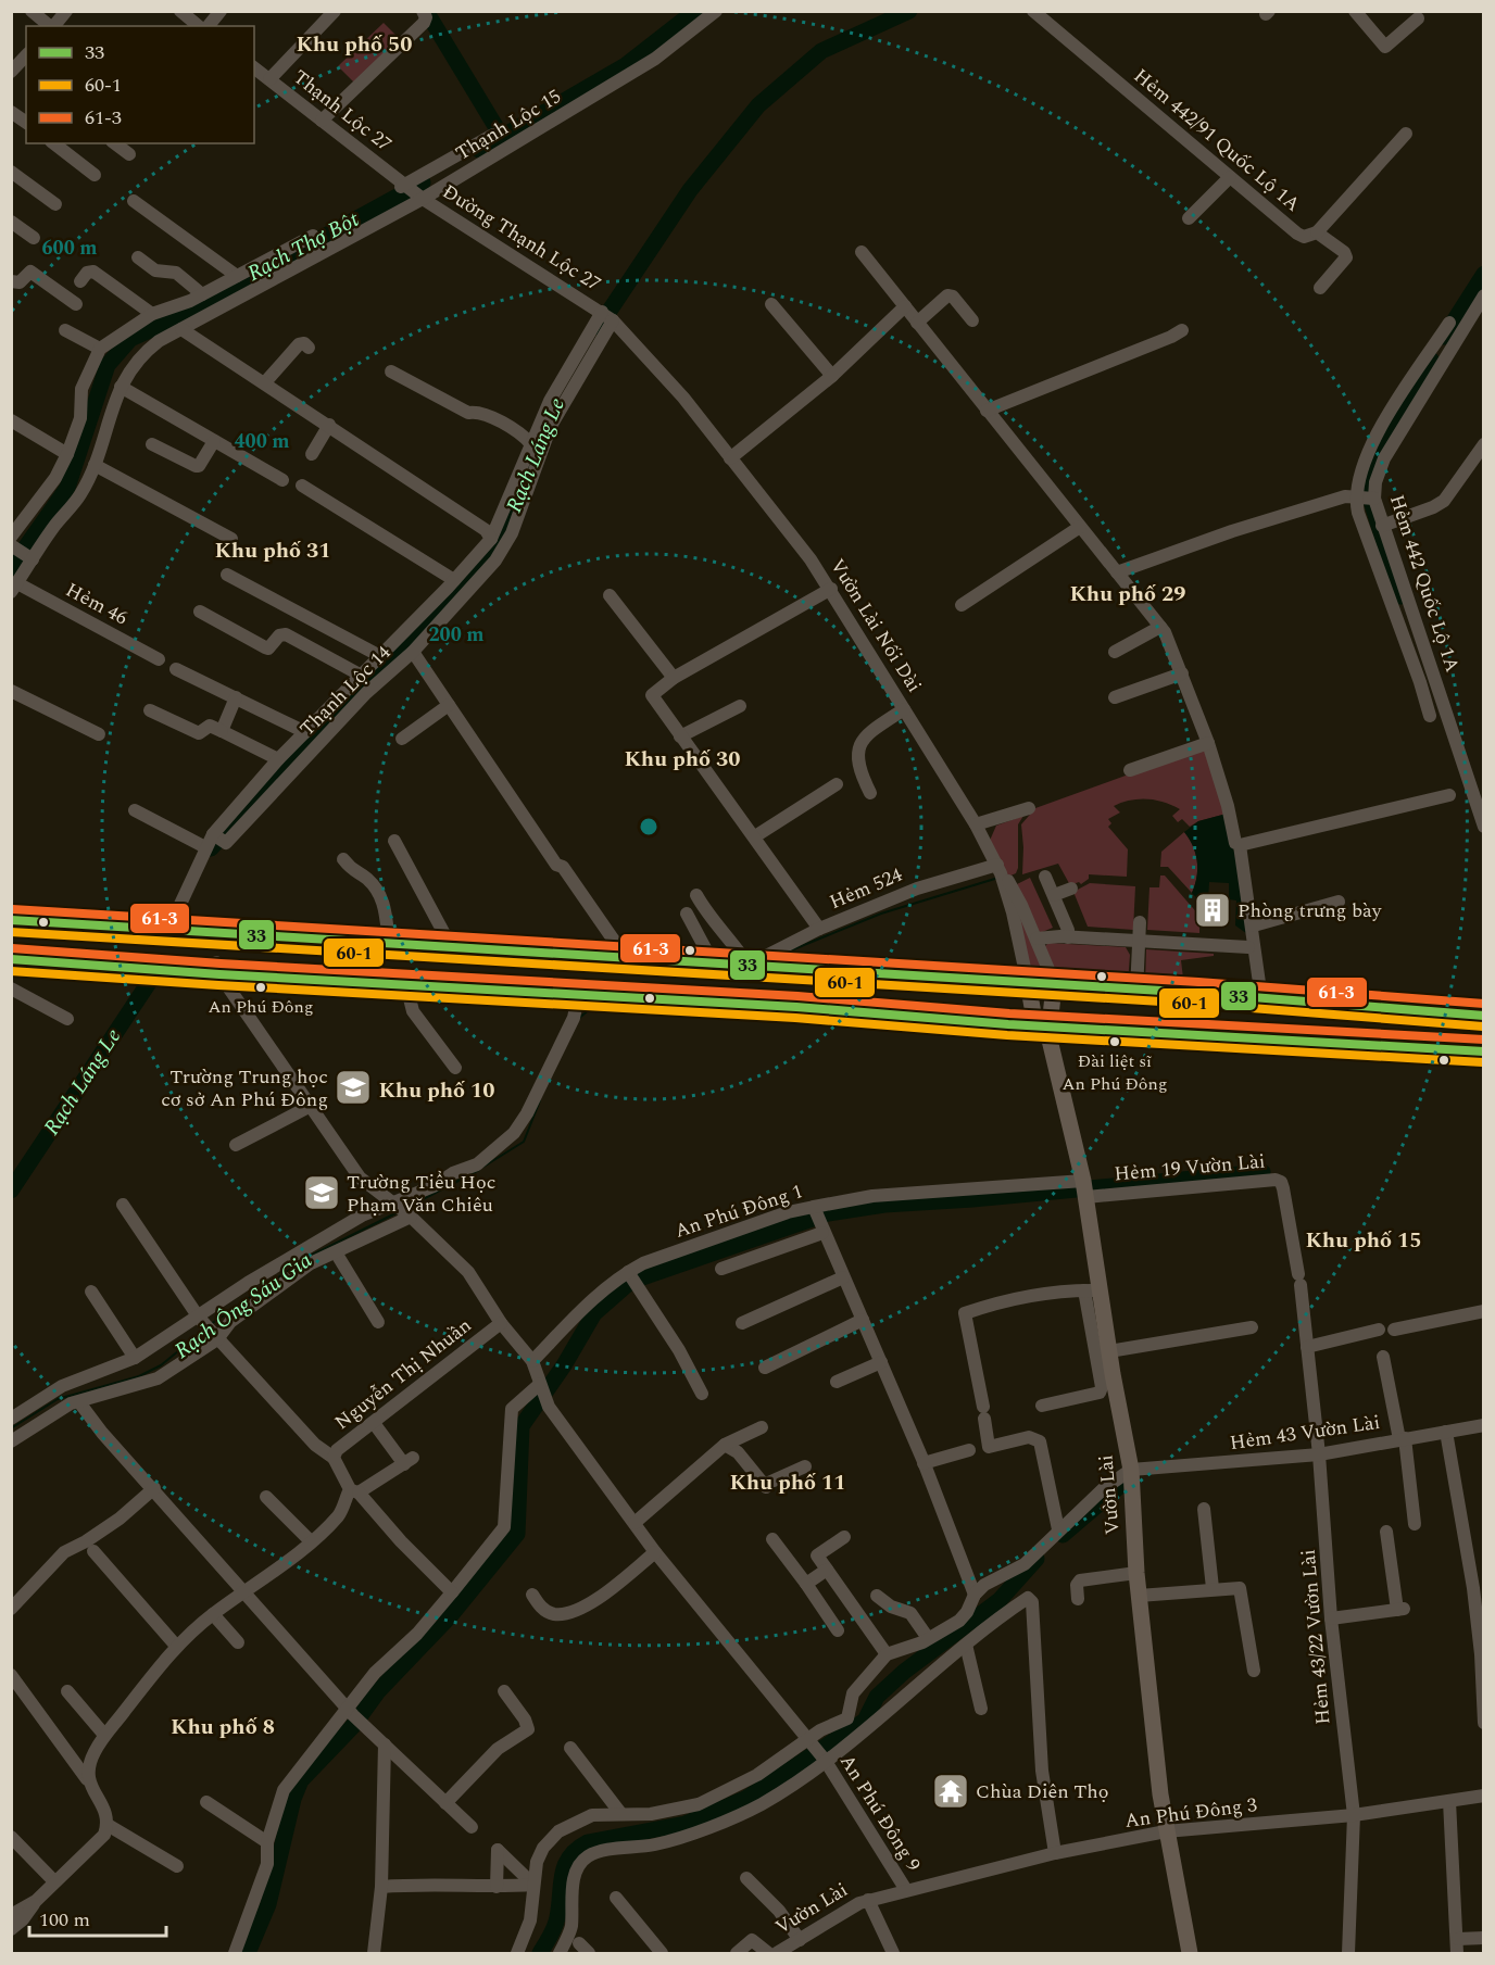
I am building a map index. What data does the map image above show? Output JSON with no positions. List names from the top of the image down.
{
  "streets": {
    "main road": ["Vườn Lài"],
    "street": [
      "Thạnh Lộc 27",
      "Thạnh Lộc 15",
      "Hẻm 442/91 Quốc Lộ 1A",
      "Đường Thạnh Lộc 27",
      "Hẻm 442 Quốc Lộ 1A",
      "Hẻm 46",
      "Vườn Lài Nối Dài",
      "Thạnh Lộc 14",
      "Hẻm 524",
      "Hẻm 19 Vườn Lài",
      "An Phú Đông 1",
      "Nguyễn Thị Nhuần",
      "Hẻm 43 Vườn Lài",
      "Hẻm 43/22 Vườn Lài",
      "An Phú Đông 9",
      "An Phú Đông 3"
    ]
  },
  "crossings": [
    ["Thạnh Lộc 27", "Thạnh Lộc 15"],
    ["Thạnh Lộc 27", "Đường Thạnh Lộc 27"],
    ["Thạnh Lộc 15", "Đường Thạnh Lộc 27"],
    ["Thạnh Lộc 15", "Hẻm 46"],
    ["Đường Thạnh Lộc 27", "Vườn Lài Nối Dài"],
    ["Đường Thạnh Lộc 27", "Thạnh Lộc 14"],
    ["Vườn Lài Nối Dài", "Thạnh Lộc 14"],
    ["Vườn Lài Nối Dài", "Hẻm 524"],
    ["Vườn Lài Nối Dài", "Vườn Lài"],
    ["Hẻm 524", "Vườn Lài"],
    ["Hẻm 19 Vườn Lài", "An Phú Đông 1"],
    ["Hẻm 19 Vườn Lài", "Vườn Lài"],
    ["Hẻm 19 Vườn Lài", "Hẻm 43/22 Vườn Lài"],
    ["An Phú Đông 1", "Vườn Lài"],
    ["An Phú Đông 1", "An Phú Đông 9"],
    ["Hẻm 43 Vườn Lài", "Vườn Lài"],
    ["Hẻm 43 Vườn Lài", "Hẻm 43/22 Vườn Lài"],
    ["Vườn Lài", "An Phú Đông 9"],
    ["Vườn Lài", "An Phú Đông 3"],
    ["Hẻm 43/22 Vườn Lài", "An Phú Đông 3"],
    ["An Phú Đông 9", "An Phú Đông 3"]
  ],
  "districts": [
    "Khu phố 50",
    "Khu phố 31",
    "Khu phố 29",
    "Khu phố 30",
    "Khu phố 10",
    "Khu phố 15",
    "Khu phố 11",
    "Khu phố 8"
  ],
  "water": ["Rạch Thợ Bột", "Rạch Láng Le", "Rạch Ông Sáu Gia"],
  "places": {
    "building": ["Phòng trưng bày"],
    "other": ["An Phú Đông", "Đài liệt sĩ An Phú Đông"],
    "school or university": ["Trường Trung học cơ sở An Phú Đông", "Trường Tiểu Học Phạm Văn Chiêu"],
    "temple": ["Chùa Diên Thọ"]
  },
  "lines": ["transit line 61-3", "transit line 33", "transit line 60-1"],
  "legend": ["33", "60-1", "61-3"],
  "scale_bar": "100 m",
  "rings": ["600 m", "400 m", "200 m"]
}
